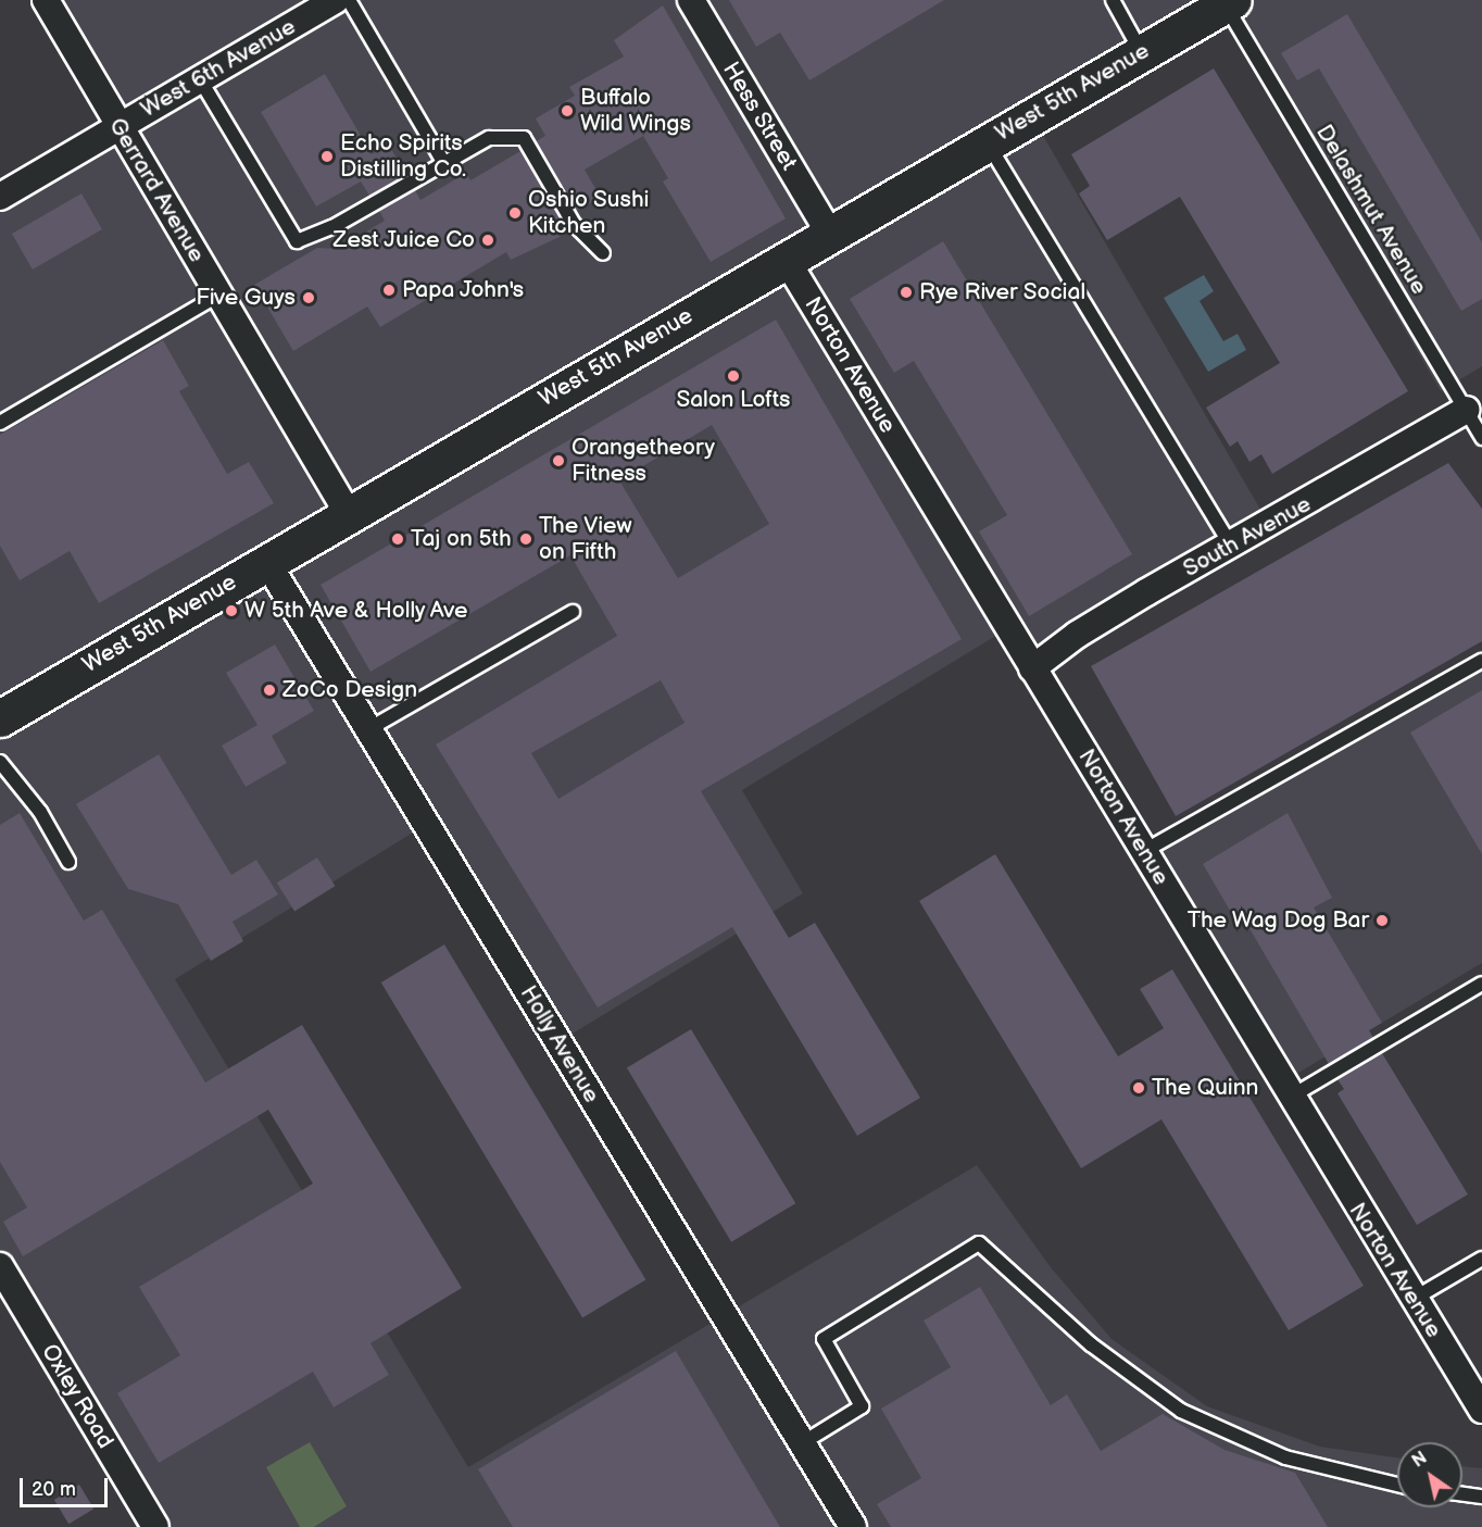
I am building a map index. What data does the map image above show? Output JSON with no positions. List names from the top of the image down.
{
  "streets": {
    "main road": ["West 5th Avenue"],
    "street": [
      "West 6th Avenue",
      "Hess Street",
      "Gerrard Avenue",
      "Norton Avenue",
      "South Avenue",
      "Holly Avenue",
      "Oxley Road"
    ],
    "lane": ["Delashmut Avenue"]
  },
  "crossings": [
    ["West 6th Avenue", "Gerrard Avenue"],
    ["West 5th Avenue", "Hess Street"],
    ["West 5th Avenue", "Gerrard Avenue"],
    ["West 5th Avenue", "Delashmut Avenue"],
    ["West 5th Avenue", "Norton Avenue"],
    ["West 5th Avenue", "Holly Avenue"],
    ["Delashmut Avenue", "South Avenue"],
    ["Norton Avenue", "South Avenue"]
  ],
  "places": [
    "Buffalo Wild Wings",
    "Echo Spirits Distilling Co.",
    "Oshio Sushi Kitchen",
    "Zest Juice Co",
    "Papa John's",
    "Rye River Social",
    "Five Guys",
    "Salon Lofts",
    "Orangetheory Fitness",
    "Taj on 5th",
    "The View on Fifth",
    "W 5th Ave & Holly Ave",
    "ZoCo Design",
    "The Wag Dog Bar",
    "The Quinn"
  ],
  "scale_bar": "20 m",
  "north": "top left"
}
